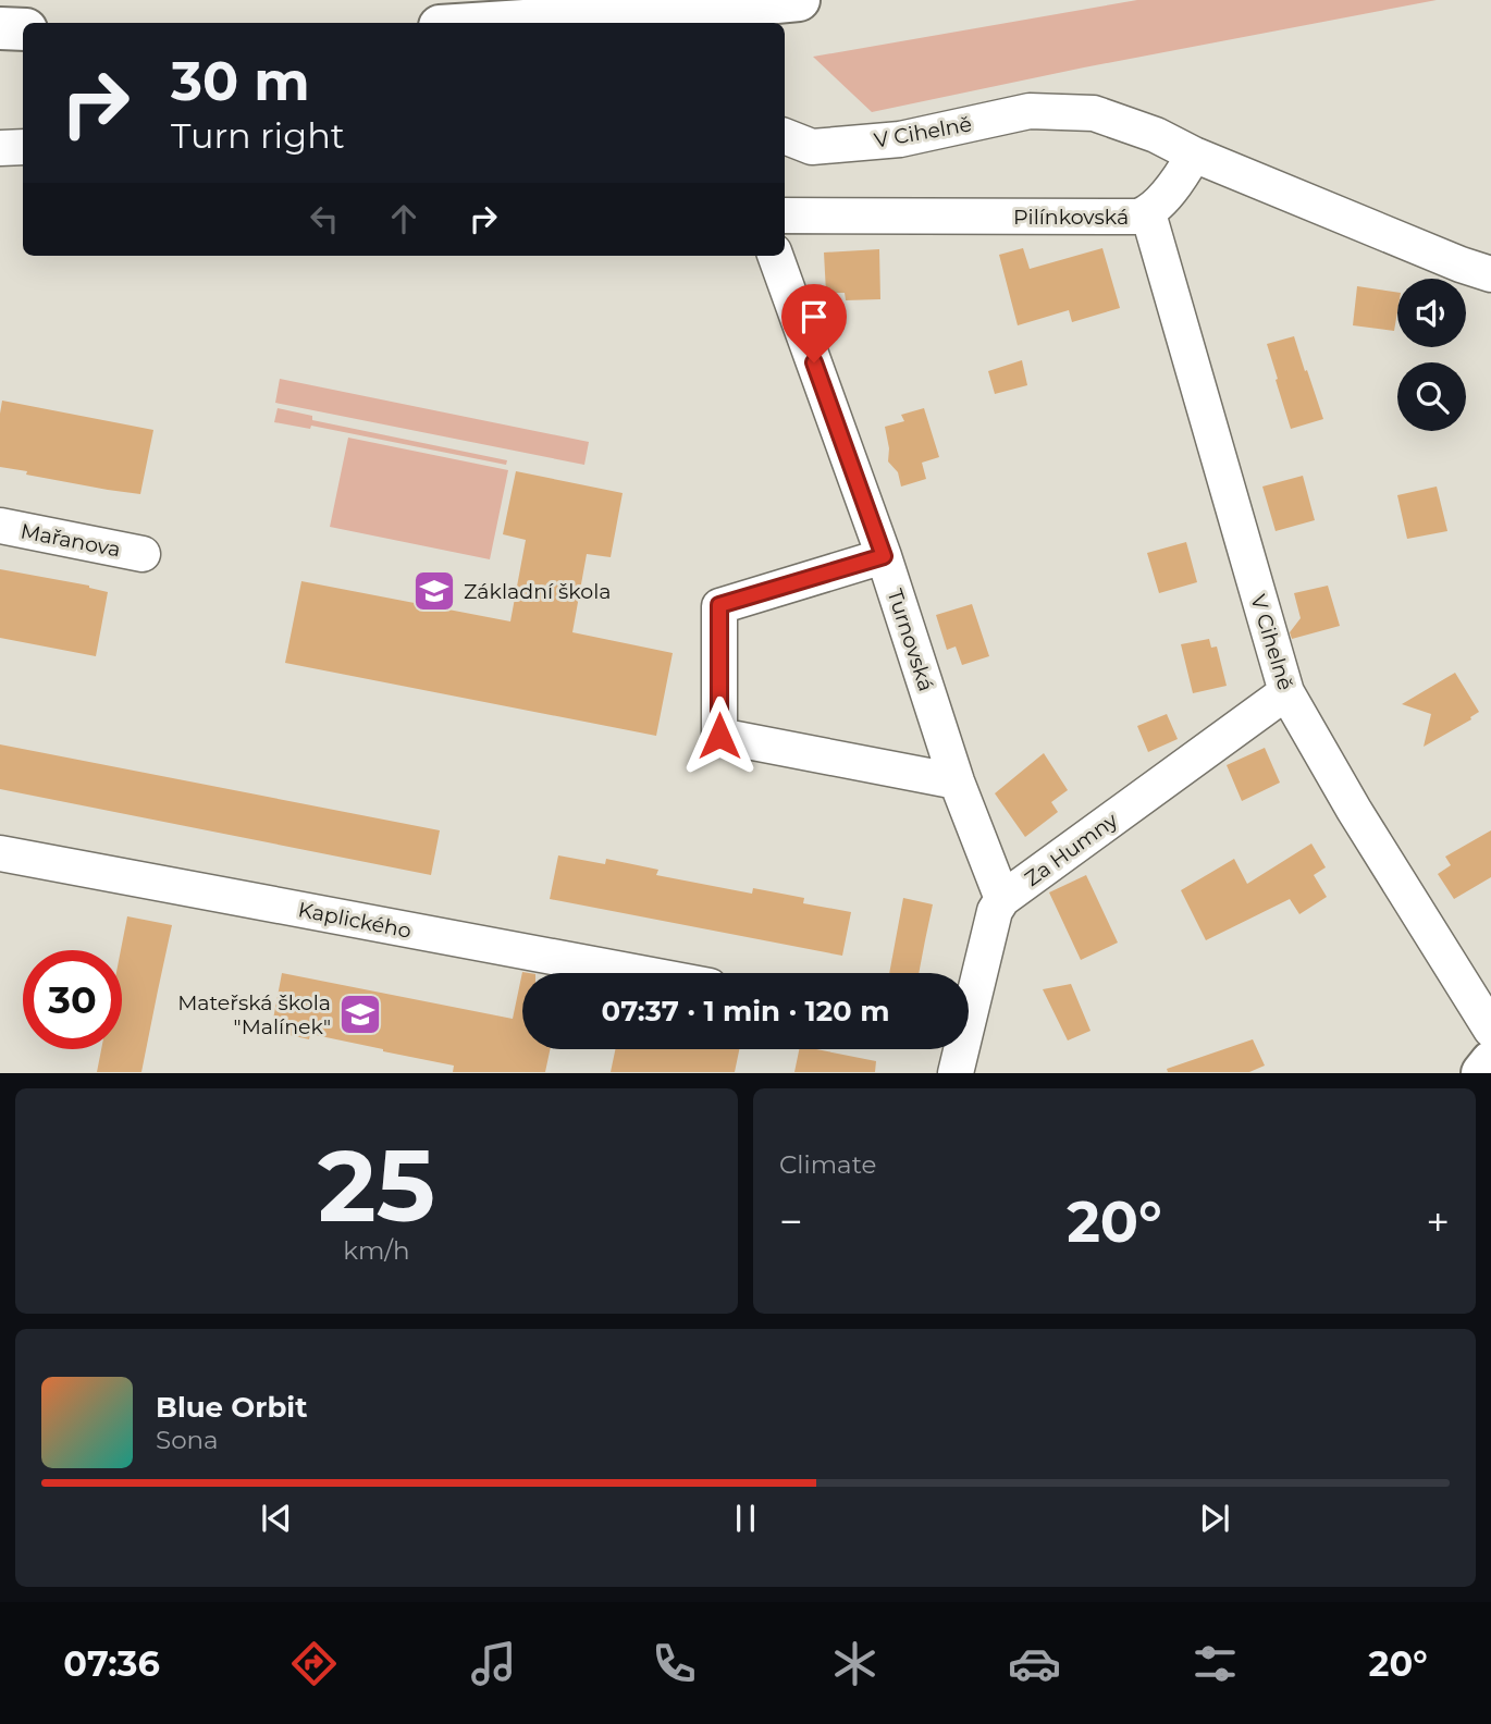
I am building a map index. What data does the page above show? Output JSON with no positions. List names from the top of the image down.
{
  "streets": {
    "street": [
      "V Cihelně",
      "Pilínkovská",
      "Mařanova",
      "Turnovská",
      "Za Humny",
      "Kaplického"
    ]
  },
  "crossings": [
    ["V Cihelně", "Pilínkovská"],
    ["V Cihelně", "Za Humny"],
    ["Turnovská", "Za Humny"]
  ],
  "places": {
    "school or university": ["Základní škola", "Mateřská škola \"Malínek\""]
  },
  "page": {
    "turn": ["30 m", "Turn right"],
    "limit": "30",
    "trip": "07:37 · 1 min · 120 m",
    "tile": [
      ["25", "km/h"],
      "Climate"
    ],
    "heat": ["−", "20°", "+"],
    "song": ["Blue Orbit", "Sona"],
    "tabs": ["07:36", "20°"]
  }
}
